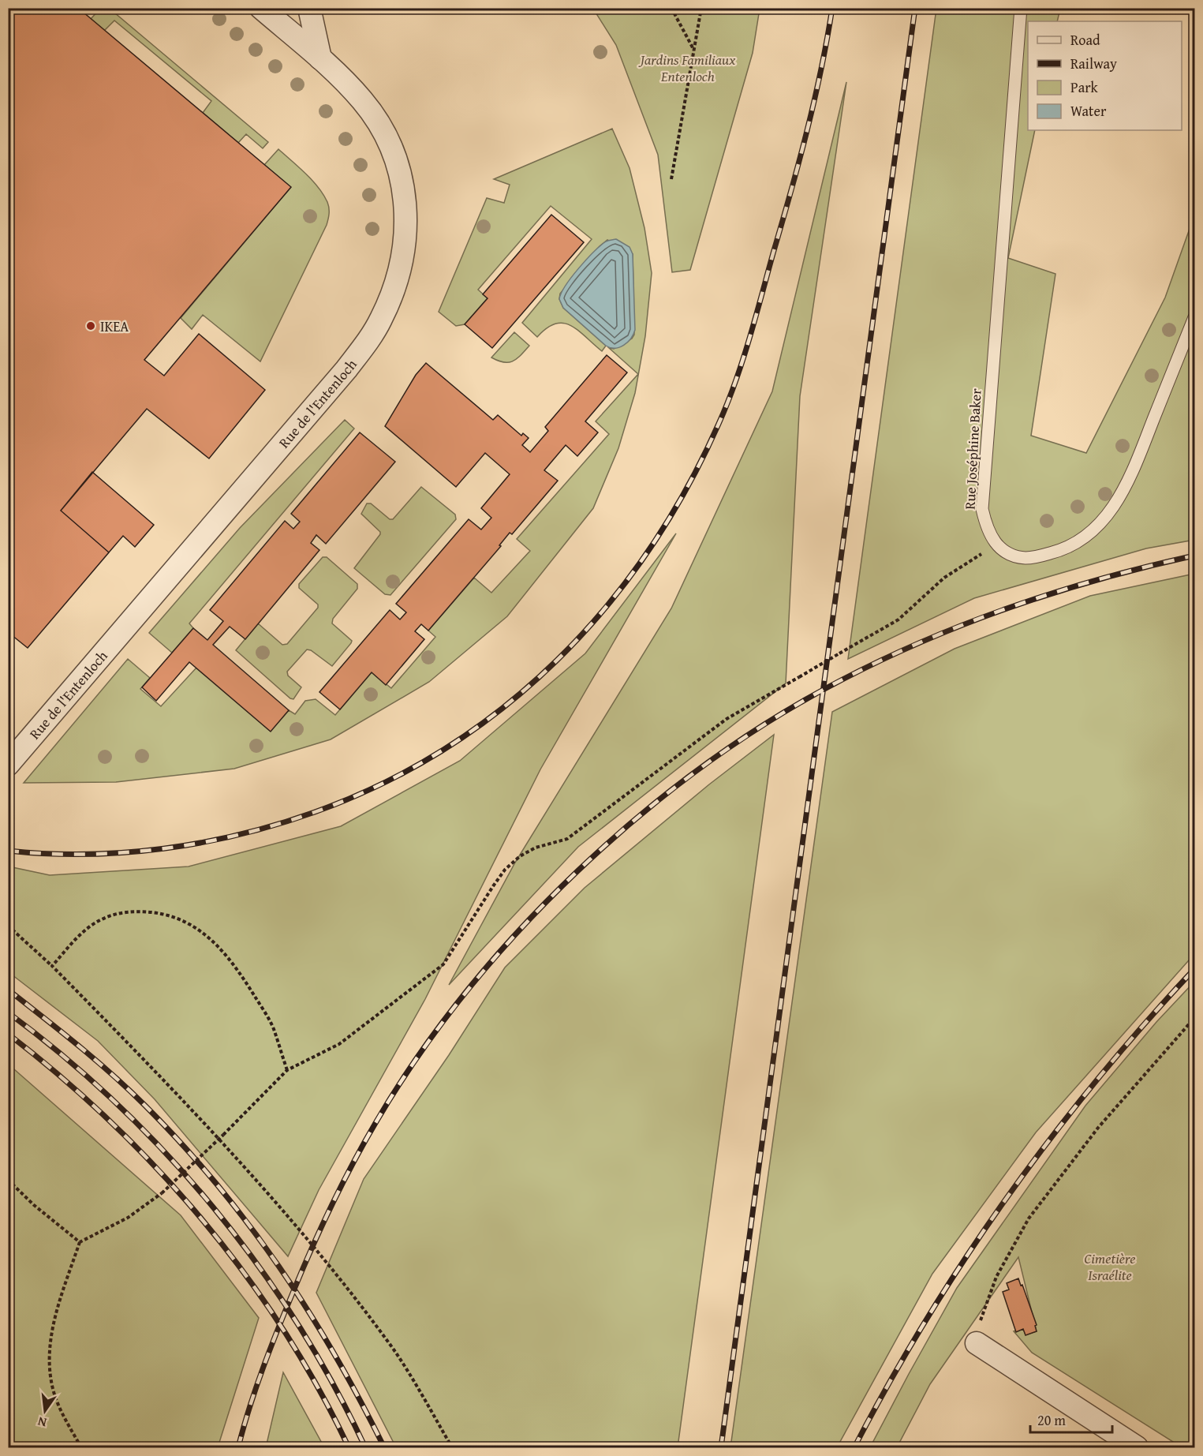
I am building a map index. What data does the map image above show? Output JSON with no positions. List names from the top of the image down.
{
  "streets": {
    "street": ["Rue de l'Entenloch"],
    "lane": ["Rue Joséphine Baker"]
  },
  "parks": ["Jardins Familiaux Entenloch", "Cimetière Israélite"],
  "places": ["IKEA"],
  "legend": [
    "Road",
    "Railway",
    "Park",
    "Water"
  ],
  "scale_bar": "20 m",
  "north": "bottom"
}
